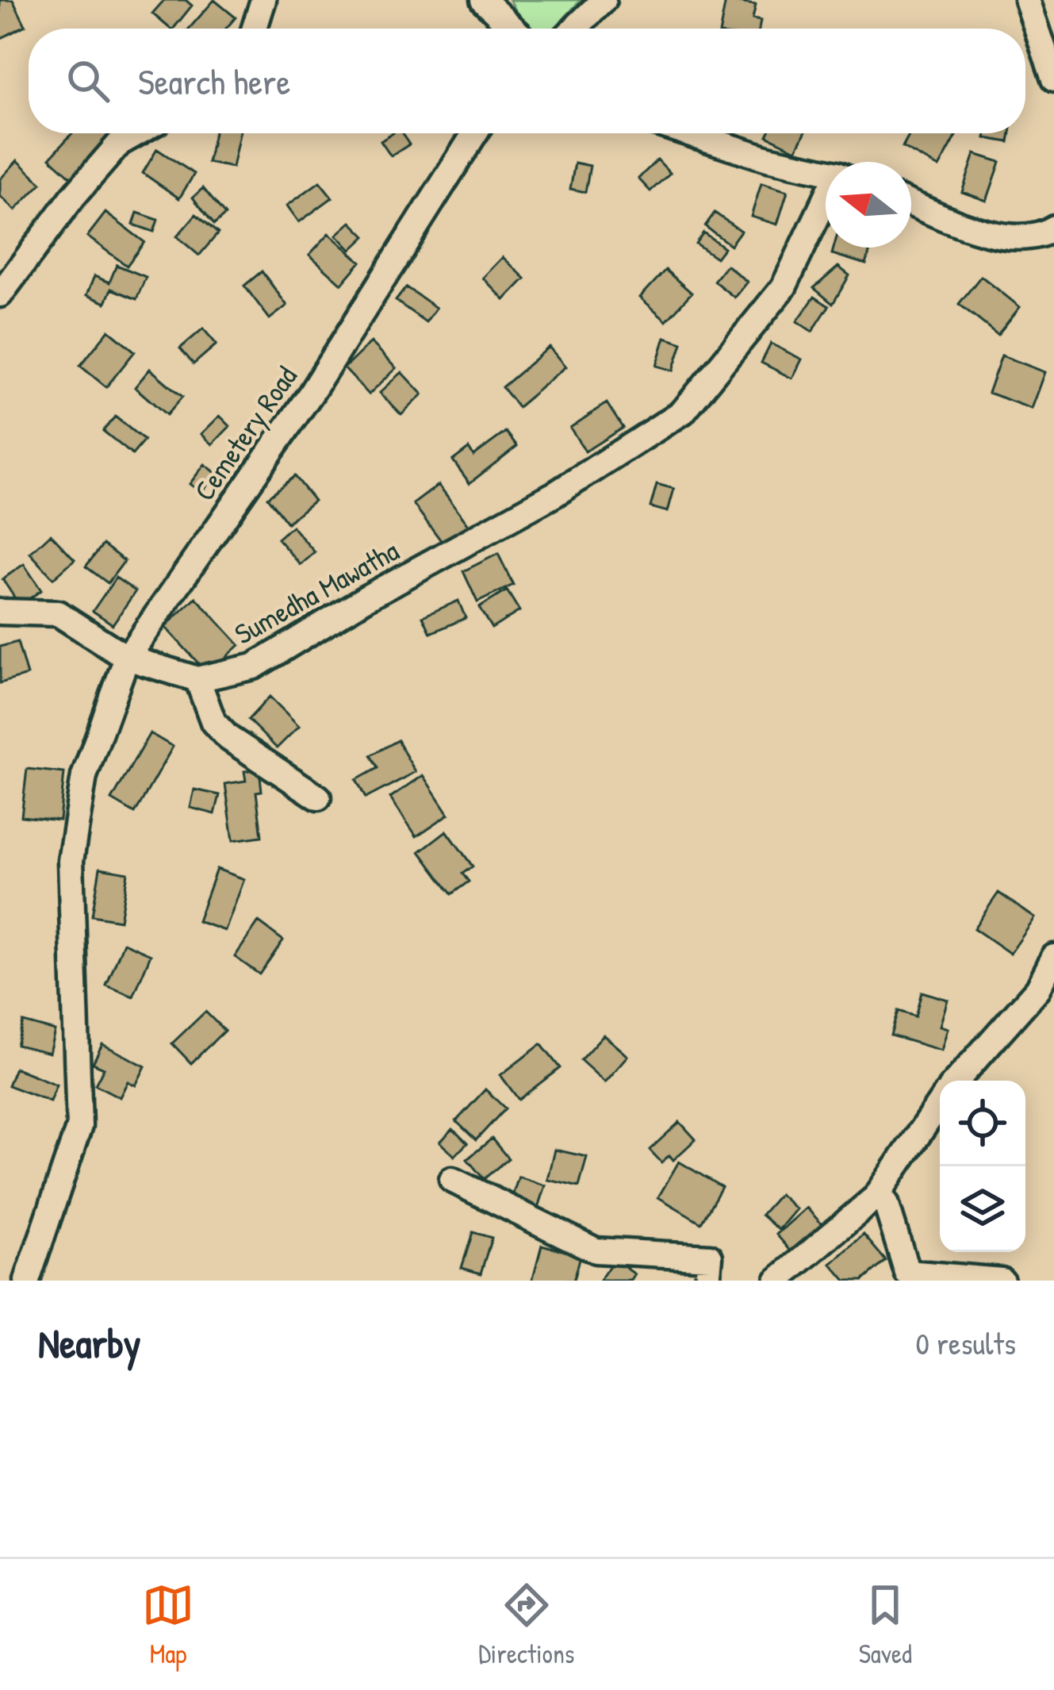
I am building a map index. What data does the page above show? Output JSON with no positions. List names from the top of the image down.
{
  "streets": {
    "street": ["Cemetery Road", "Sumedha Mawatha"]
  },
  "crossings": [
    ["Cemetery Road", "Sumedha Mawatha"]
  ],
  "north": "left",
  "page": {
    "search": "Search here",
    "heading": ["Nearby", "0 results"],
    "nav": ["Map", "Directions", "Saved"]
  }
}
